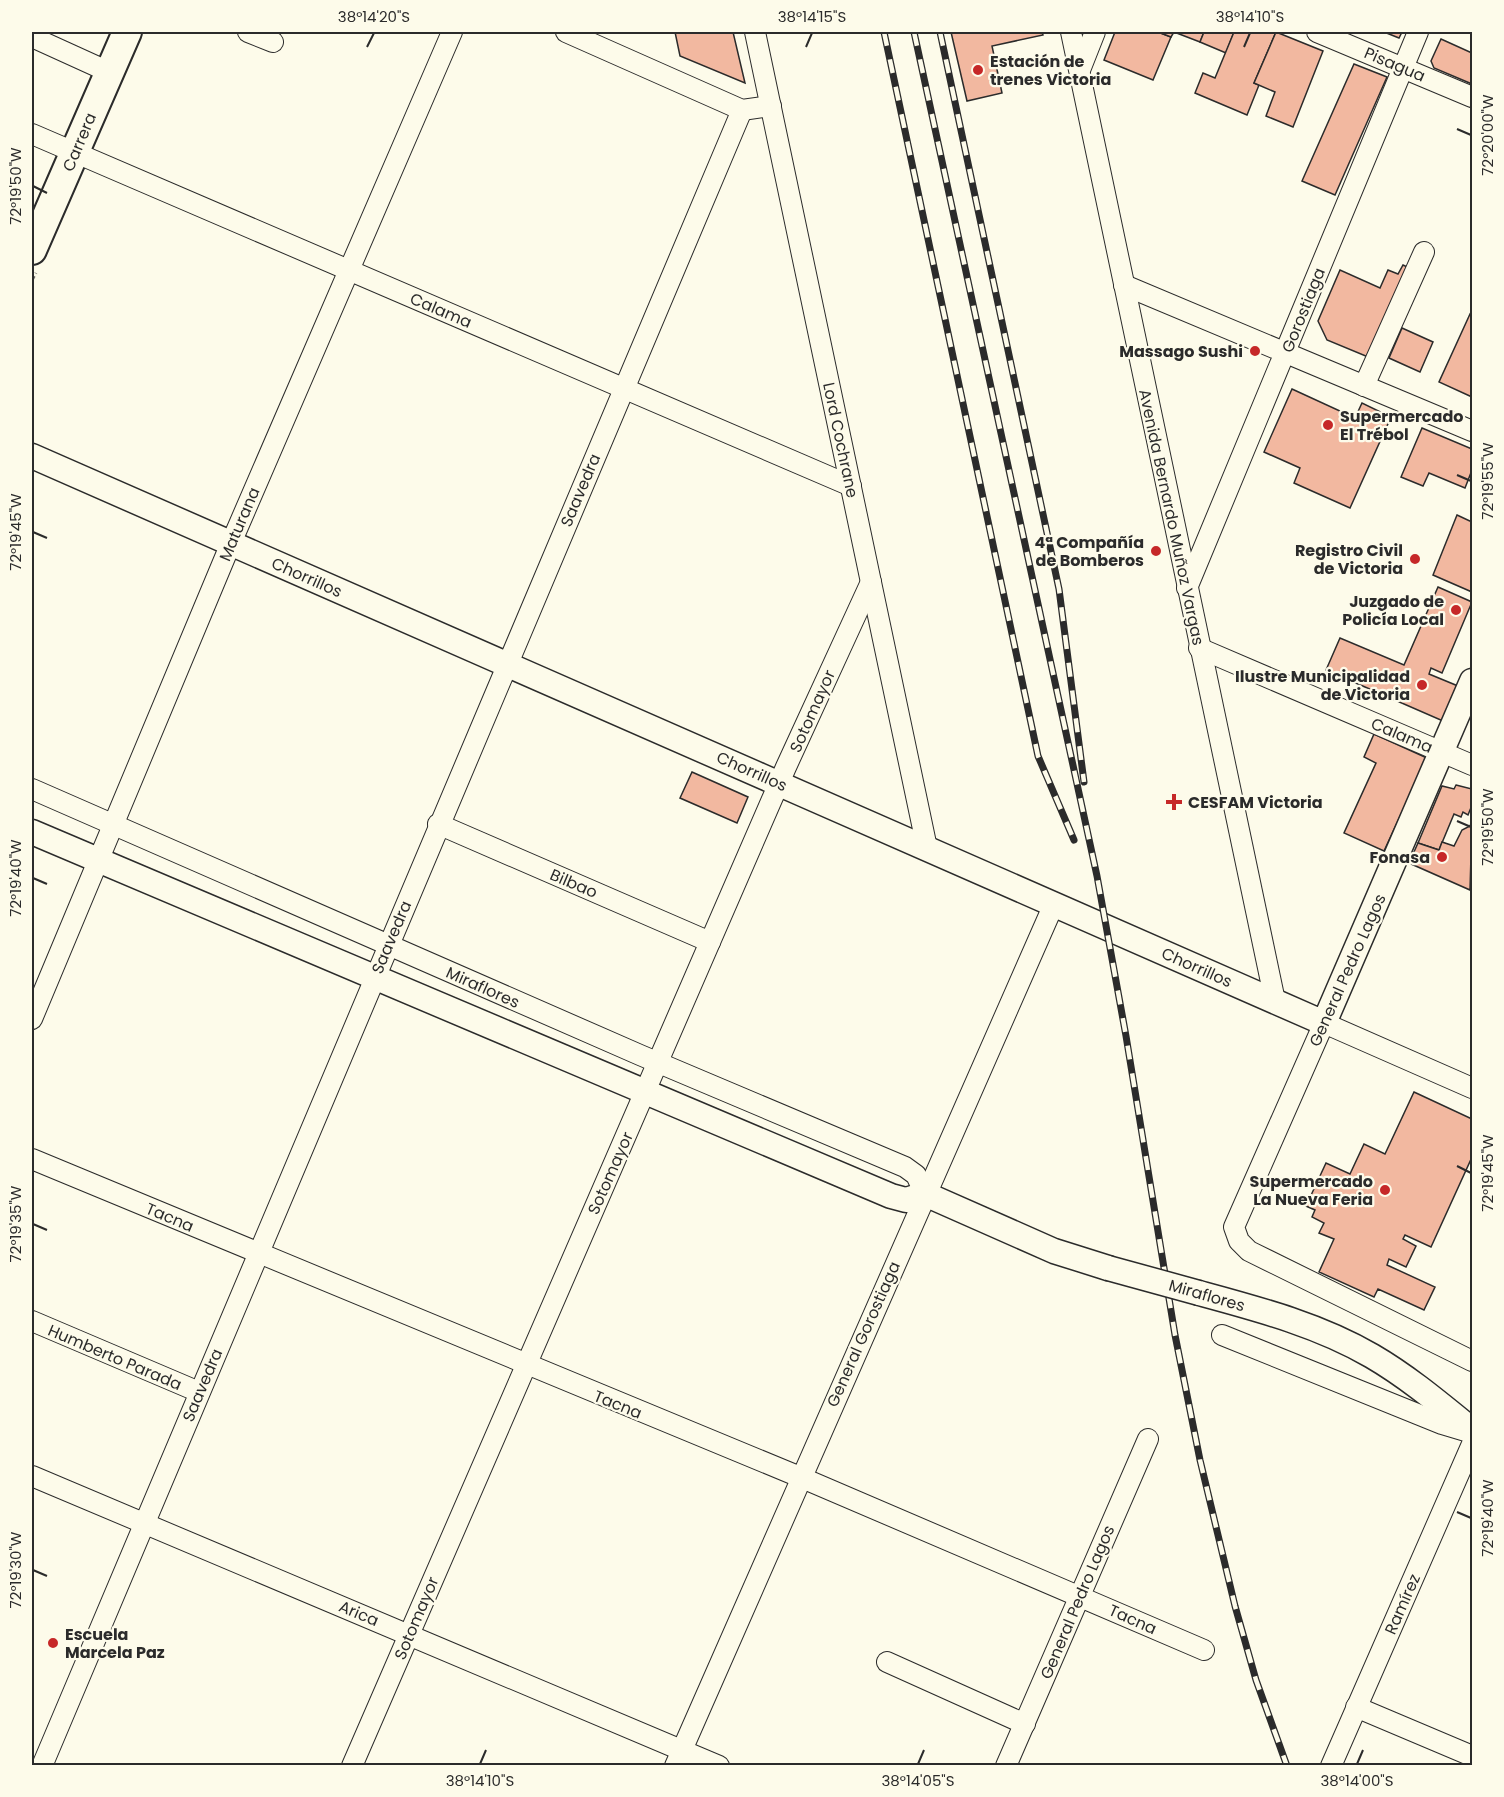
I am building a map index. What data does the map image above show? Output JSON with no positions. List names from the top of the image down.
{
  "streets": {
    "highway": ["Carrera"],
    "main road": ["Chorrillos", "General Pedro Lagos", "Miraflores"],
    "street": [
      "Pisagua",
      "Calama",
      "Gorostiaga",
      "Lord Cochrane",
      "Saavedra",
      "Avenida Bernardo Muñoz Vargas",
      "Maturana",
      "Sotomayor",
      "Bilbao",
      "Tacna",
      "General Gorostiaga",
      "Humberto Parada",
      "Ramírez",
      "Arica"
    ]
  },
  "crossings": [
    ["Pisagua", "Gorostiaga"],
    ["Carrera", "Calama"],
    ["Calama", "Lord Cochrane"],
    ["Calama", "Saavedra"],
    ["Calama", "Avenida Bernardo Muñoz Vargas"],
    ["Calama", "Maturana"],
    ["Calama", "General Pedro Lagos"],
    ["Gorostiaga", "Avenida Bernardo Muñoz Vargas"],
    ["Lord Cochrane", "Chorrillos"],
    ["Lord Cochrane", "Sotomayor"],
    ["Saavedra", "Chorrillos"],
    ["Saavedra", "Bilbao"],
    ["Saavedra", "Miraflores"],
    ["Saavedra", "Tacna"],
    ["Saavedra", "Humberto Parada"],
    ["Saavedra", "Arica"],
    ["Avenida Bernardo Muñoz Vargas", "Chorrillos"],
    ["Maturana", "Chorrillos"],
    ["Maturana", "Miraflores"],
    ["Chorrillos", "Sotomayor"],
    ["Chorrillos", "General Pedro Lagos"],
    ["Chorrillos", "General Gorostiaga"],
    ["Sotomayor", "Bilbao"],
    ["Sotomayor", "Miraflores"],
    ["Sotomayor", "Tacna"],
    ["Sotomayor", "Arica"],
    ["General Pedro Lagos", "Tacna"],
    ["Miraflores", "General Gorostiaga"],
    ["Tacna", "General Gorostiaga"],
    ["General Gorostiaga", "Arica"]
  ],
  "places": {
    "other": [
      "Estación de trenes Victoria",
      "Massago Sushi",
      "Supermercado El Trébol",
      "4ª Compañía de Bomberos",
      "Registro Civil de Victoria",
      "Juzgado de Policía Local",
      "Ilustre Municipalidad de Victoria",
      "Fonasa",
      "Supermercado La Nueva Feria",
      "Escuela Marcela Paz"
    ],
    "health": ["CESFAM Victoria"]
  },
  "coordinates": [
    "38°14'20\"S",
    "38°14'15\"S",
    "38°14'10\"S",
    "72°20'00\"W",
    "72°19'50\"W",
    "72°19'55\"W",
    "72°19'45\"W",
    "72°19'40\"W",
    "72°19'35\"W",
    "72°19'30\"W",
    "38°14'05\"S",
    "38°14'00\"S"
  ]
}
